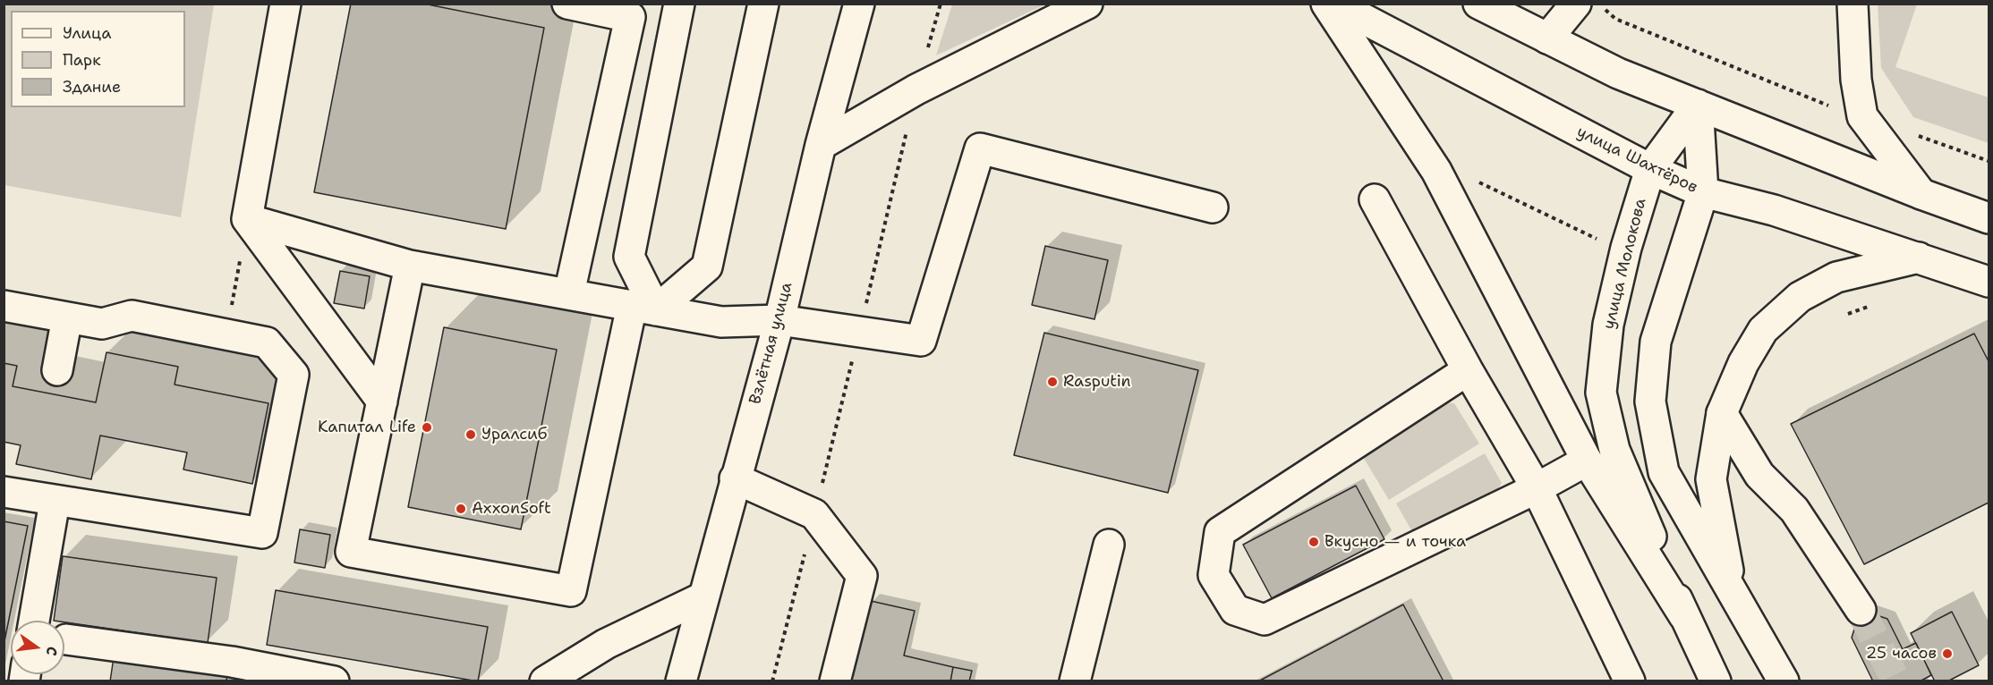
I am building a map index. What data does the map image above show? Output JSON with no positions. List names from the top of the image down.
{
  "streets": {
    "main road": ["улица Шахтёров", "улица Молокова", "Взлётная улица"]
  },
  "crossings": [
    ["улица Шахтёров", "улица Молокова"]
  ],
  "places": [
    "Rasputin",
    "Капитал Life",
    "Уралсиб",
    "AxxonSoft",
    "Вкусно — и точка",
    "25 часов"
  ],
  "legend": ["Улица", "Парк", "Здание"],
  "north": "right"
}
